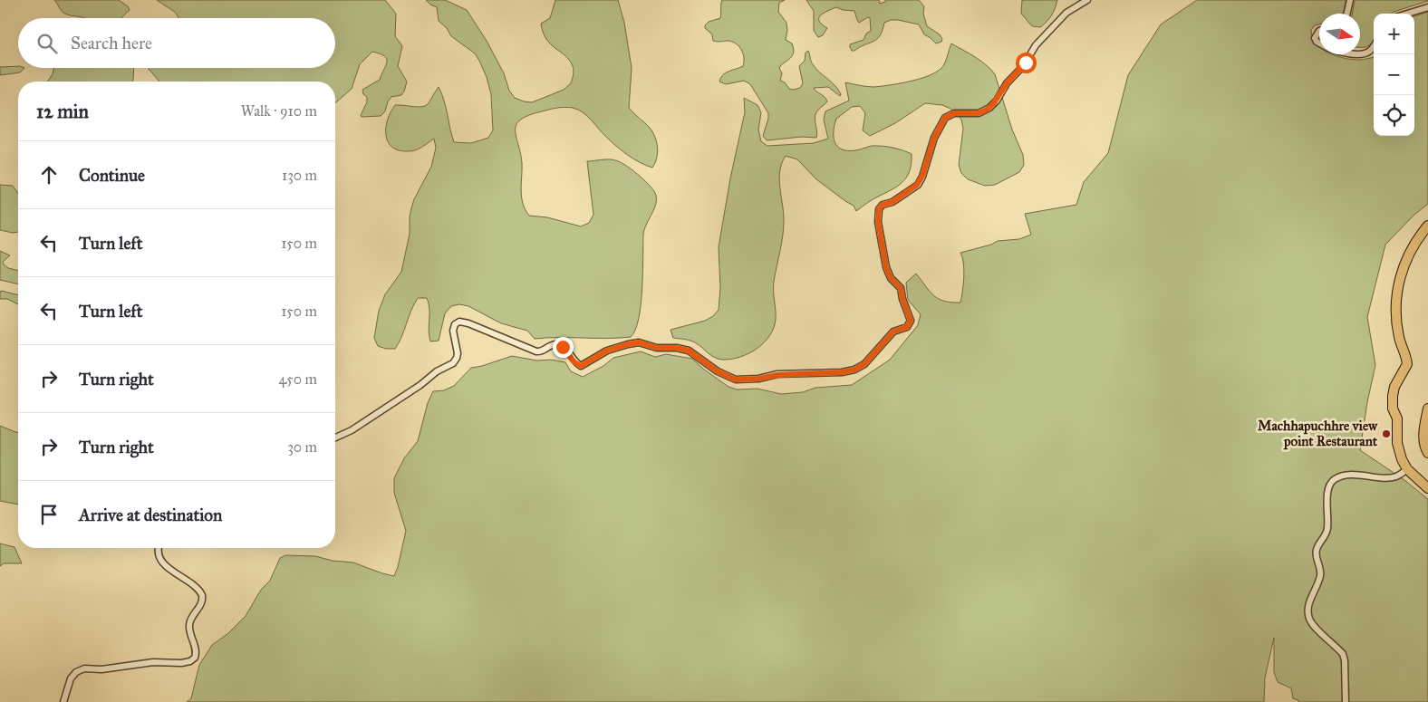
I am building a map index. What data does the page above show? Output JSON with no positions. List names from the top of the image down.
{
  "places": ["Machhapuchhre view point Restaurant"],
  "north": "right",
  "page": {
    "map_buttons": ["+", "−"],
    "search": "Search here",
    "heading": ["12 min", "Walk · 910 m"],
    "list": [
      ["Continue", "130 m"],
      ["Turn left", "150 m"],
      ["Turn left", "150 m"],
      ["Turn right", "450 m"],
      ["Turn right", "30 m"],
      "Arrive at destination"
    ]
  }
}
